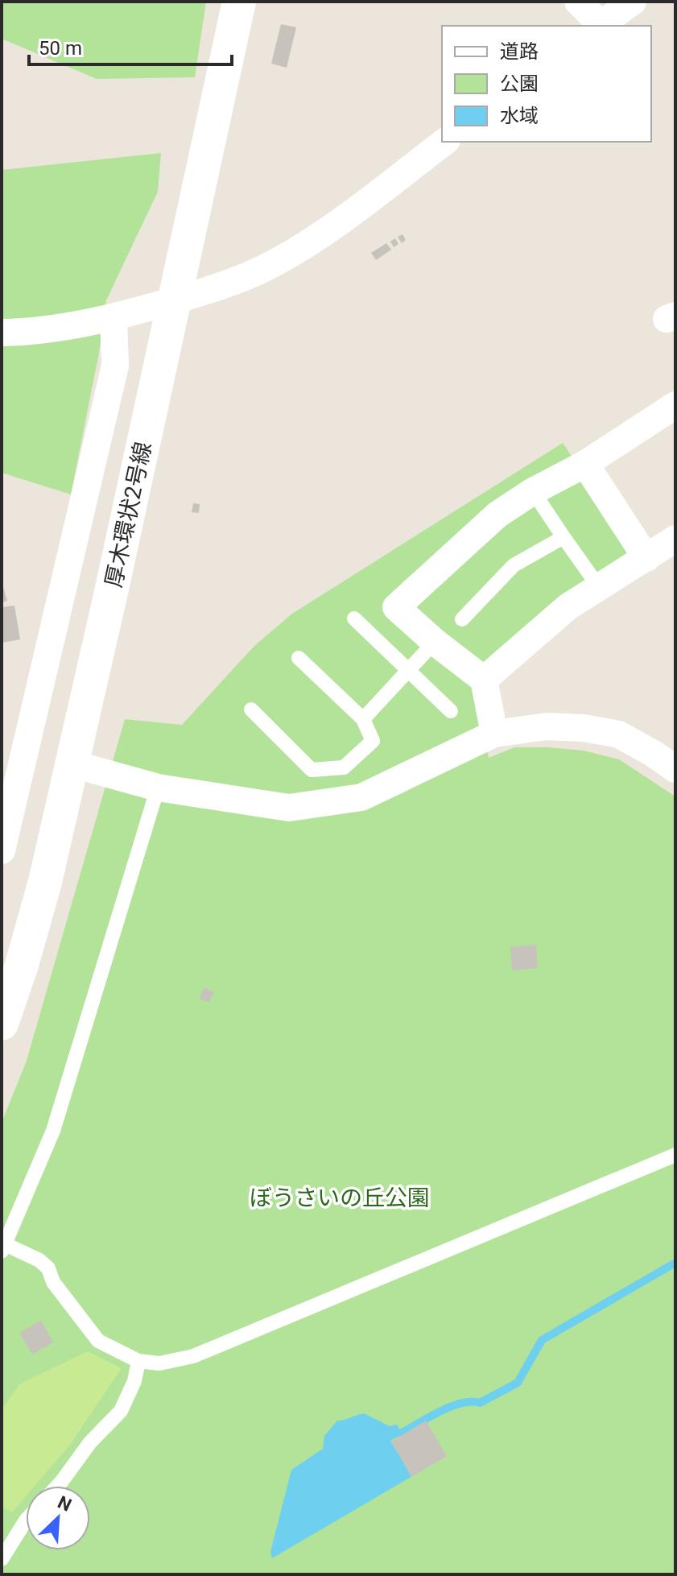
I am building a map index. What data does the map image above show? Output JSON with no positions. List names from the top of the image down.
{
  "streets": {
    "street": ["厚木環状2号線"]
  },
  "parks": ["ぼうさいの丘公園"],
  "legend": ["道路", "公園", "水域"],
  "scale_bar": "50 m",
  "north": "top right"
}
